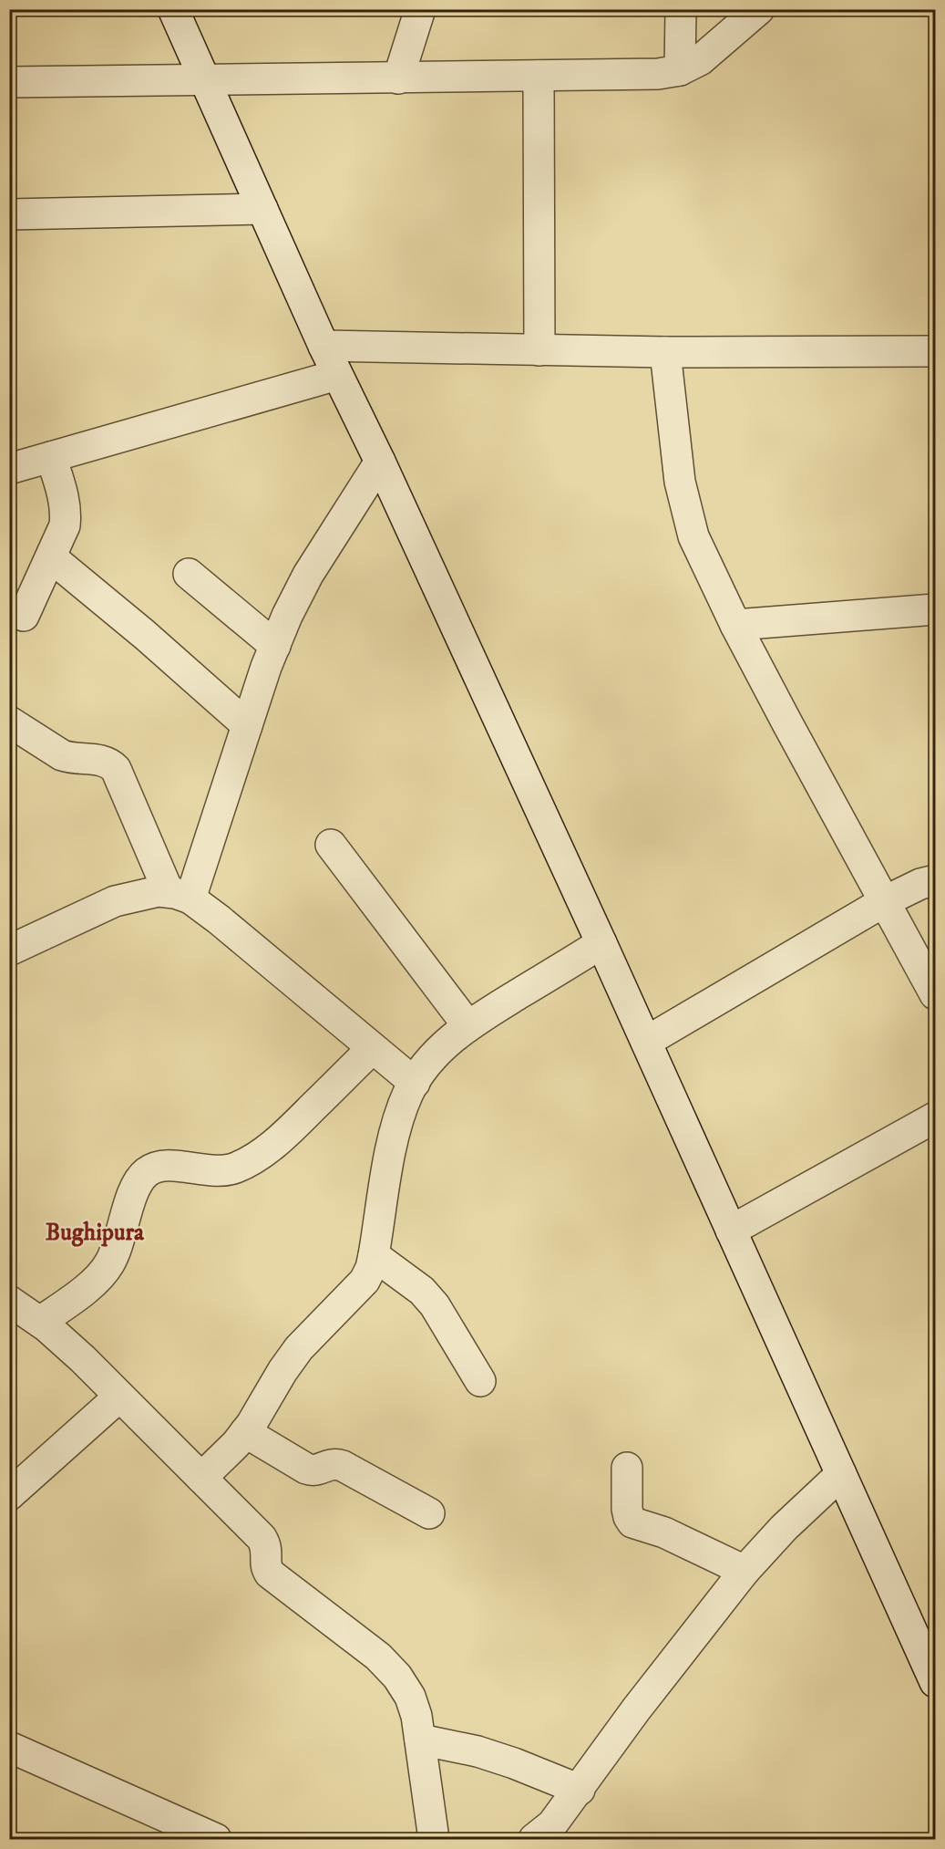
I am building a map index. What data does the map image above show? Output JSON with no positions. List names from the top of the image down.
{
  "districts": ["Bughipura"]
}
